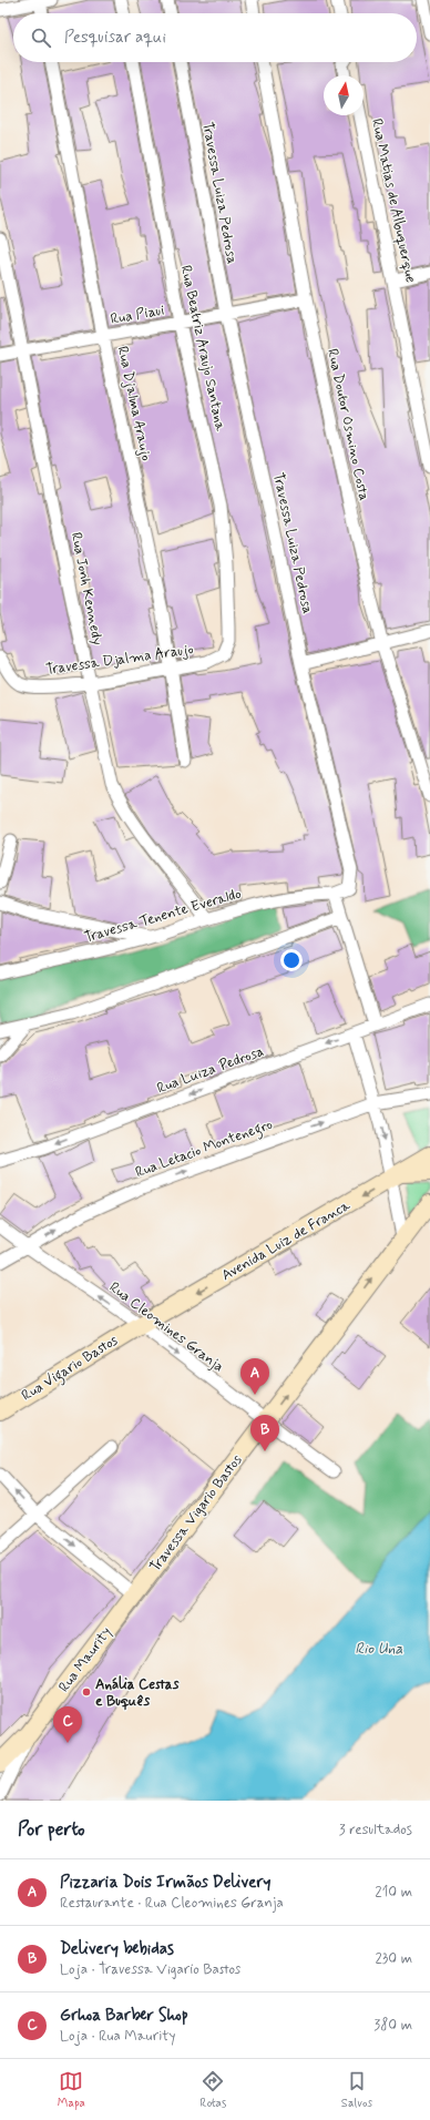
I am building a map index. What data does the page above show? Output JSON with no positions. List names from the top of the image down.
{
  "streets": {
    "main road": [
      "Avenida Luiz de Franca",
      "Rua Vigario Bastos",
      "Travessa Vigario Bastos",
      "Rua Maurity"
    ],
    "street": [
      "Travessa Luiza Pedrosa",
      "Rua Matias de Albuquerque",
      "Rua Piaui",
      "Rua Beatriz Araujo Santana",
      "Rua Djalma Araujo",
      "Rua Doutor Osmino Costa",
      "Rua Jonh Kennedy",
      "Travessa Djalma Araujo",
      "Travessa Tenente Everaldo",
      "Rua Luiza Pedrosa",
      "Rua Letacio Montenegro",
      "Rua Cleomines Granja"
    ]
  },
  "crossings": [
    ["Travessa Luiza Pedrosa", "Rua Piaui"],
    ["Travessa Luiza Pedrosa", "Travessa Tenente Everaldo"],
    ["Rua Piaui", "Rua Beatriz Araujo Santana"],
    ["Rua Piaui", "Rua Djalma Araujo"],
    ["Rua Piaui", "Rua Doutor Osmino Costa"],
    ["Rua Piaui", "Rua Jonh Kennedy"],
    ["Rua Beatriz Araujo Santana", "Travessa Djalma Araujo"],
    ["Rua Djalma Araujo", "Travessa Djalma Araujo"],
    ["Rua Jonh Kennedy", "Travessa Djalma Araujo"],
    ["Rua Jonh Kennedy", "Travessa Tenente Everaldo"],
    ["Rua Letacio Montenegro", "Rua Cleomines Granja"],
    ["Avenida Luiz de Franca", "Rua Cleomines Granja"],
    ["Avenida Luiz de Franca", "Rua Vigario Bastos"],
    ["Rua Cleomines Granja", "Rua Vigario Bastos"],
    ["Rua Cleomines Granja", "Travessa Vigario Bastos"],
    ["Travessa Vigario Bastos", "Rua Maurity"]
  ],
  "one_way": [
    "Rua Luiza Pedrosa",
    "Rua Letacio Montenegro",
    "Avenida Luiz de Franca",
    "Travessa Vigario Bastos"
  ],
  "water": ["Rio Una"],
  "places": ["Anália Cestas e Buquês"],
  "north": "top",
  "page": {
    "search": "Pesquisar aqui",
    "pins": ["A", "B", "C"],
    "heading": ["Por perto", "3 resultados"],
    "list": [
      {
        "mark": "A",
        "name": "Pizzaria Dois Irmãos Delivery",
        "note": "Restaurante · Rua Cleomines Granja",
        "value": "210 m"
      },
      {
        "mark": "B",
        "name": "Delivery bebidas",
        "note": "Loja · Travessa Vigario Bastos",
        "value": "230 m"
      },
      {
        "mark": "C",
        "name": "Grhoa Barber Shop",
        "note": "Loja · Rua Maurity",
        "value": "380 m"
      }
    ],
    "nav": ["Mapa", "Rotas", "Salvos"]
  }
}
